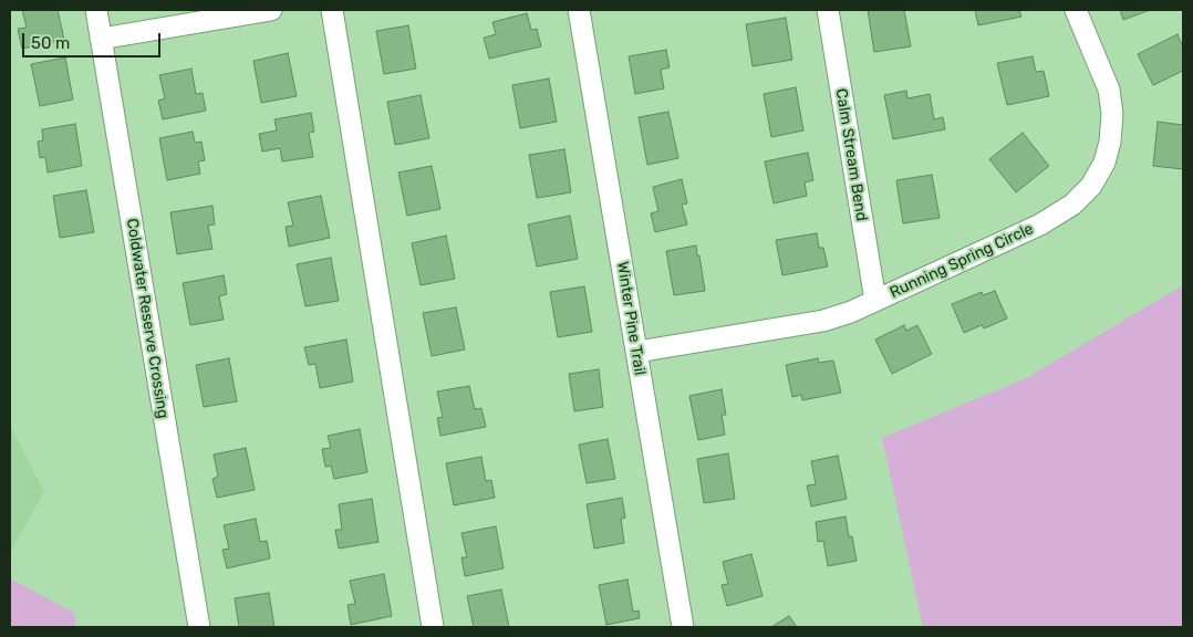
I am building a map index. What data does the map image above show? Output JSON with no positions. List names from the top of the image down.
{
  "streets": {
    "street": [
      "Calm Stream Bend",
      "Running Spring Circle",
      "Coldwater Reserve Crossing",
      "Winter Pine Trail"
    ]
  },
  "crossings": [
    ["Calm Stream Bend", "Running Spring Circle"],
    ["Running Spring Circle", "Winter Pine Trail"]
  ],
  "scale_bar": "50 m"
}
